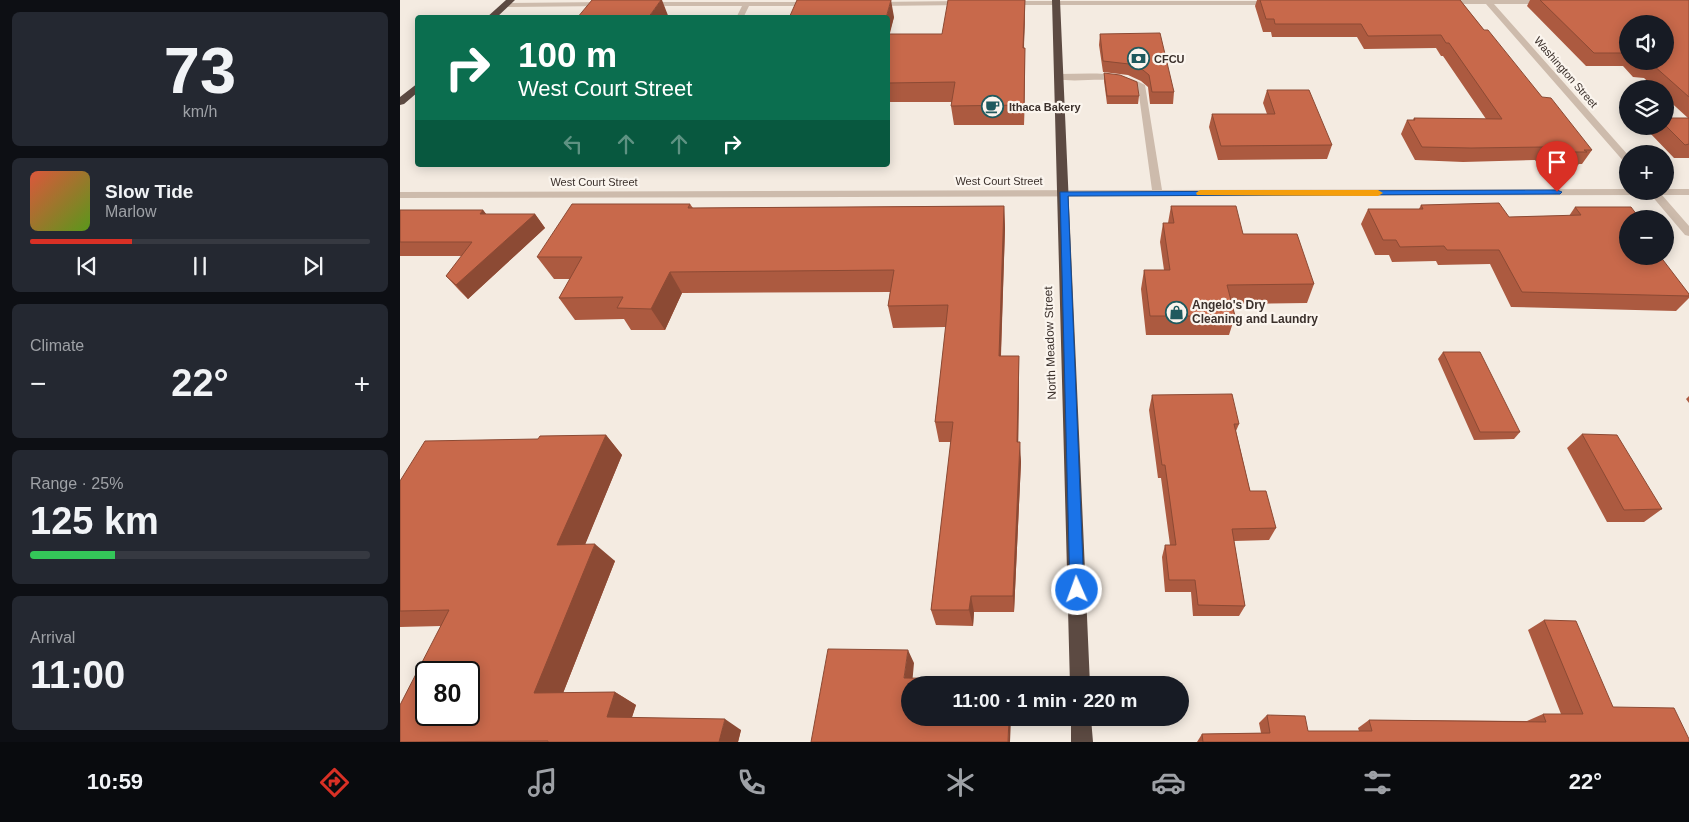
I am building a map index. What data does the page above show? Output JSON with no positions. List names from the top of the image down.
{
  "streets": {
    "highway": ["North Meadow Street"],
    "street": ["Washington Street", "West Court Street"]
  },
  "crossings": [
    ["West Court Street", "North Meadow Street"]
  ],
  "places": {
    "bank": ["CFCU"],
    "cafe": ["Ithaca Bakery"],
    "shop": ["Angelo's Dry Cleaning and Laundry"]
  },
  "page": {
    "tile": [
      ["73", "km/h"],
      "Climate",
      ["Range · 25%", "125 km"],
      ["Arrival", "11:00"]
    ],
    "map_buttons": ["+", "−"],
    "turn": ["100 m", "West Court Street"],
    "song": ["Slow Tide", "Marlow"],
    "heat": ["−", "22°", "+"],
    "limit": "80",
    "trip": "11:00 · 1 min · 220 m",
    "tabs": ["10:59", "22°"]
  }
}
